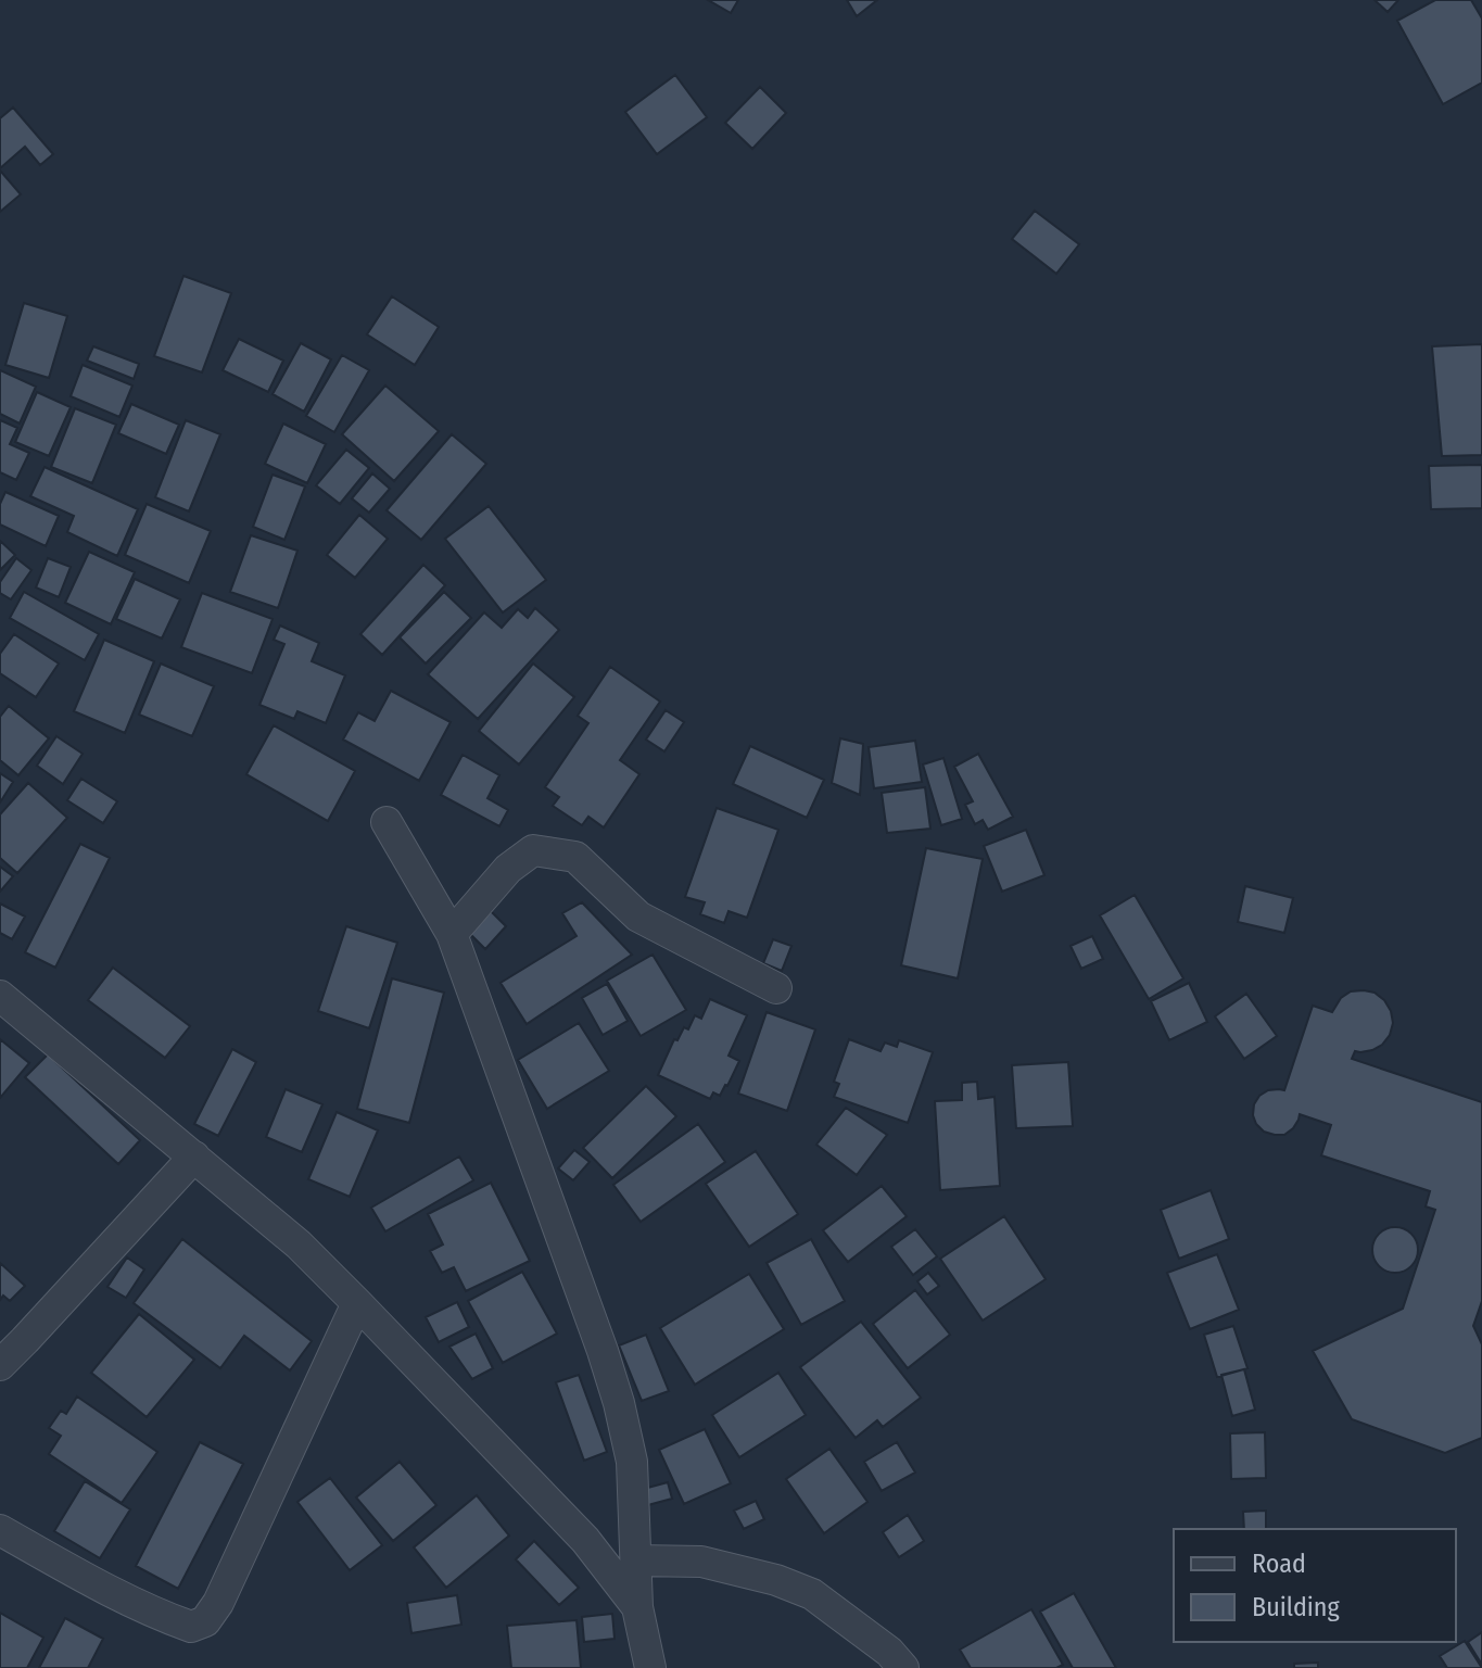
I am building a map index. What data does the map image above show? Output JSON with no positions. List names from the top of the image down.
{
  "legend": ["Road", "Building"]
}
